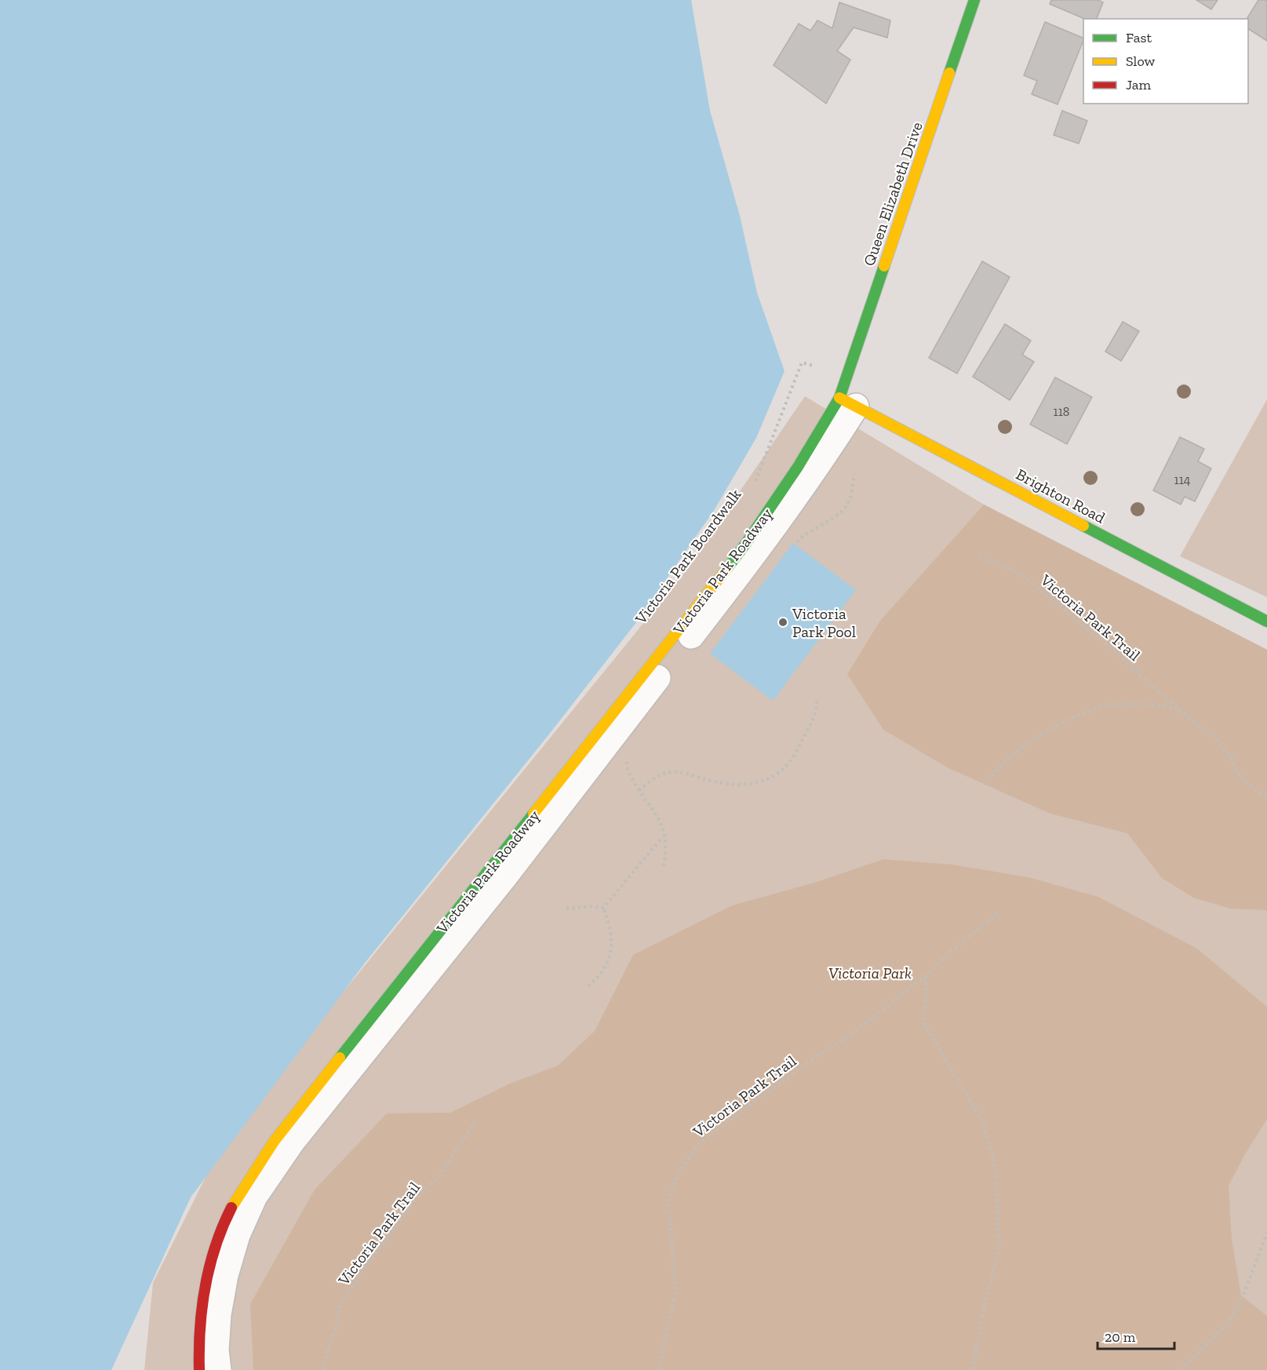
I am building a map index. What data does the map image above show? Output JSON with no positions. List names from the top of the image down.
{
  "streets": {
    "street": ["Queen Elizabeth Drive", "Brighton Road", "Victoria Park Roadway"],
    "path": ["Victoria Park Boardwalk", "Victoria Park Trail"]
  },
  "crossings": [
    ["Queen Elizabeth Drive", "Brighton Road"],
    ["Queen Elizabeth Drive", "Victoria Park Roadway"],
    ["Brighton Road", "Victoria Park Roadway"]
  ],
  "parks": ["Victoria Park"],
  "places": ["Victoria Park Pool"],
  "house_numbers": ["118", "114"],
  "legend": ["Fast", "Slow", "Jam"],
  "scale_bar": "20 m"
}
